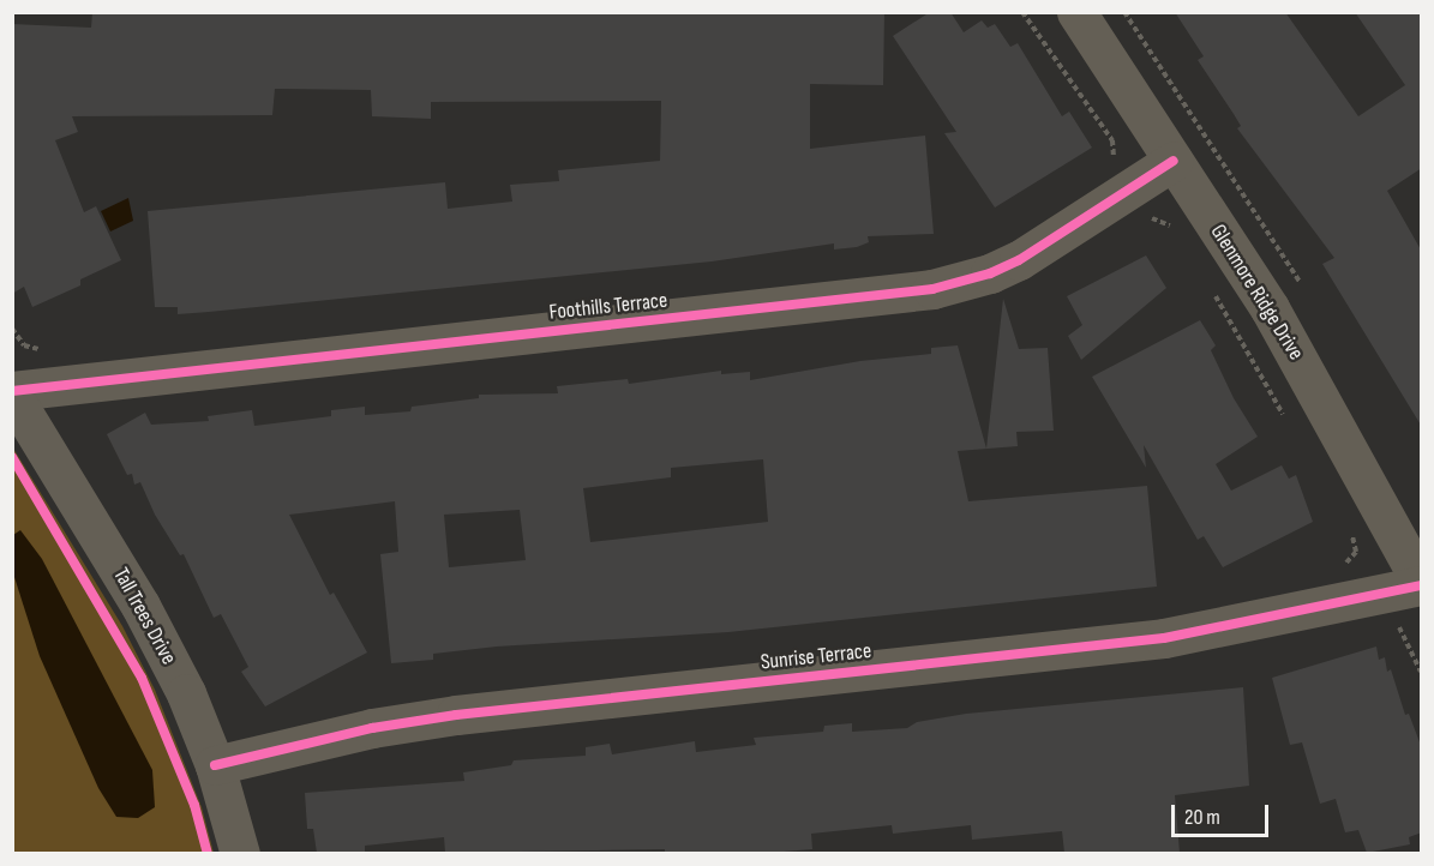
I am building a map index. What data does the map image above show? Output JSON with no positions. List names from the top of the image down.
{
  "streets": {
    "street": [
      "Glenmore Ridge Drive",
      "Foothills Terrace",
      "Tall Trees Drive",
      "Sunrise Terrace"
    ]
  },
  "crossings": [
    ["Glenmore Ridge Drive", "Foothills Terrace"],
    ["Glenmore Ridge Drive", "Sunrise Terrace"],
    ["Foothills Terrace", "Tall Trees Drive"],
    ["Tall Trees Drive", "Sunrise Terrace"]
  ],
  "scale_bar": "20 m"
}
